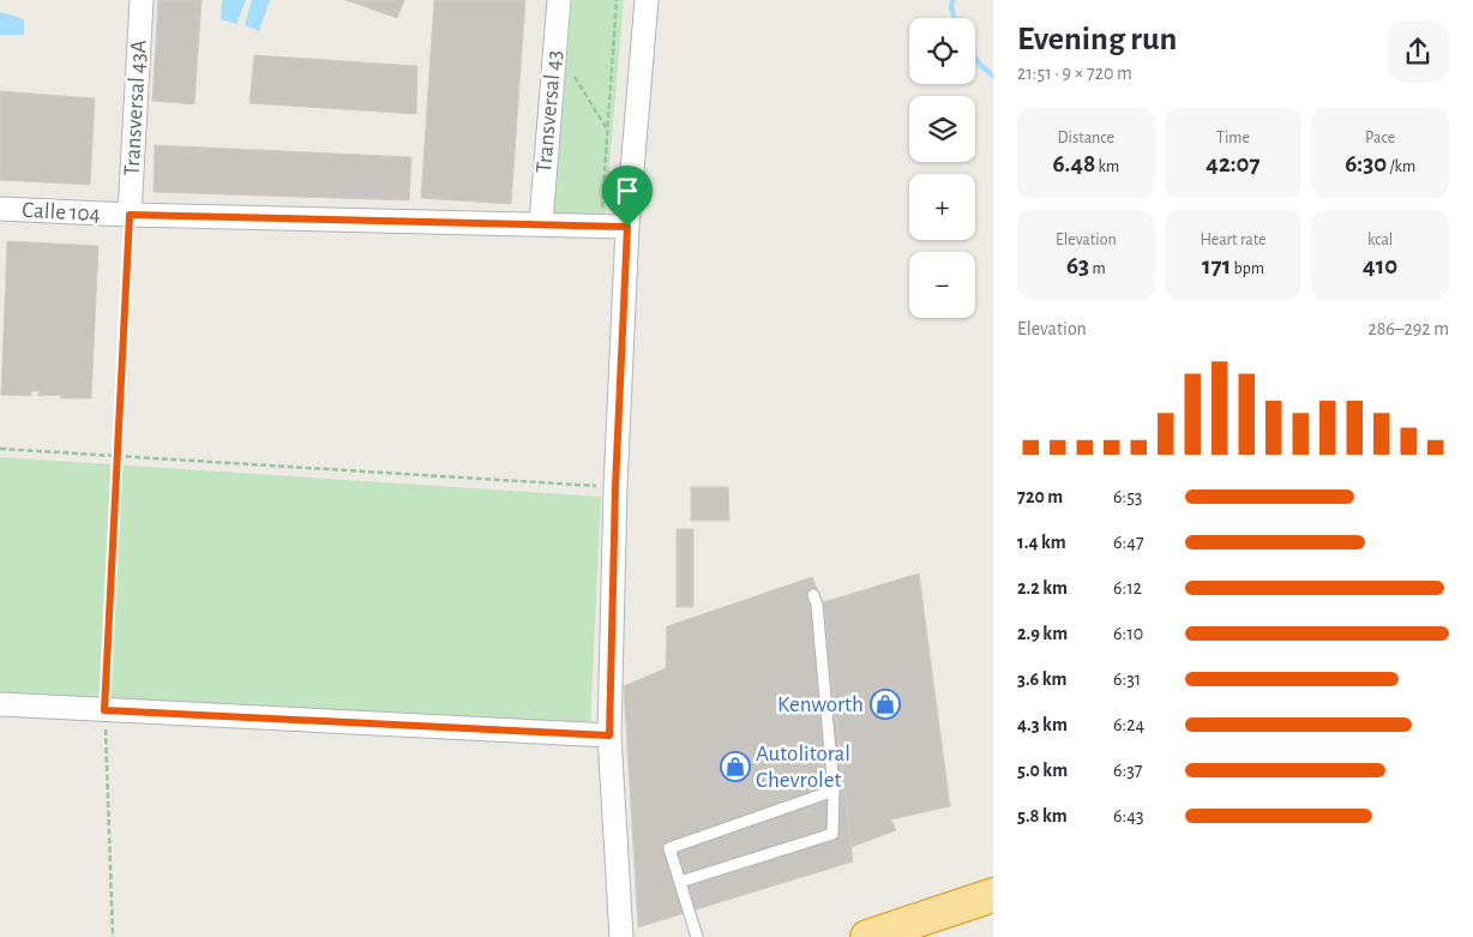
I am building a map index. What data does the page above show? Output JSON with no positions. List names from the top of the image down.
{
  "streets": {
    "street": ["Transversal 43A", "Transversal 43", "Calle 104"]
  },
  "crossings": [
    ["Transversal 43A", "Calle 104"],
    ["Transversal 43", "Calle 104"]
  ],
  "places": {
    "shop": ["Kenworth", "Autolitoral Chevrolet"]
  },
  "page": {
    "heading": ["Evening run", "21:51 · 9 × 720 m"],
    "map_buttons": ["+", "−"],
    "stats": [
      ["Distance", "6.48 km"],
      ["Time", "42:07"],
      ["Pace", "6:30 /km"],
      ["Elevation", "63 m"],
      ["Heart rate", "171 bpm"],
      ["kcal", "410"]
    ],
    "chart": ["Elevation", "286–292 m"],
    "list": [
      {
        "name": "720 m",
        "note": "6:53"
      },
      {
        "name": "1.4 km",
        "note": "6:47"
      },
      {
        "name": "2.2 km",
        "note": "6:12"
      },
      {
        "name": "2.9 km",
        "note": "6:10"
      },
      {
        "name": "3.6 km",
        "note": "6:31"
      },
      {
        "name": "4.3 km",
        "note": "6:24"
      },
      {
        "name": "5.0 km",
        "note": "6:37"
      },
      {
        "name": "5.8 km",
        "note": "6:43"
      }
    ]
  }
}
